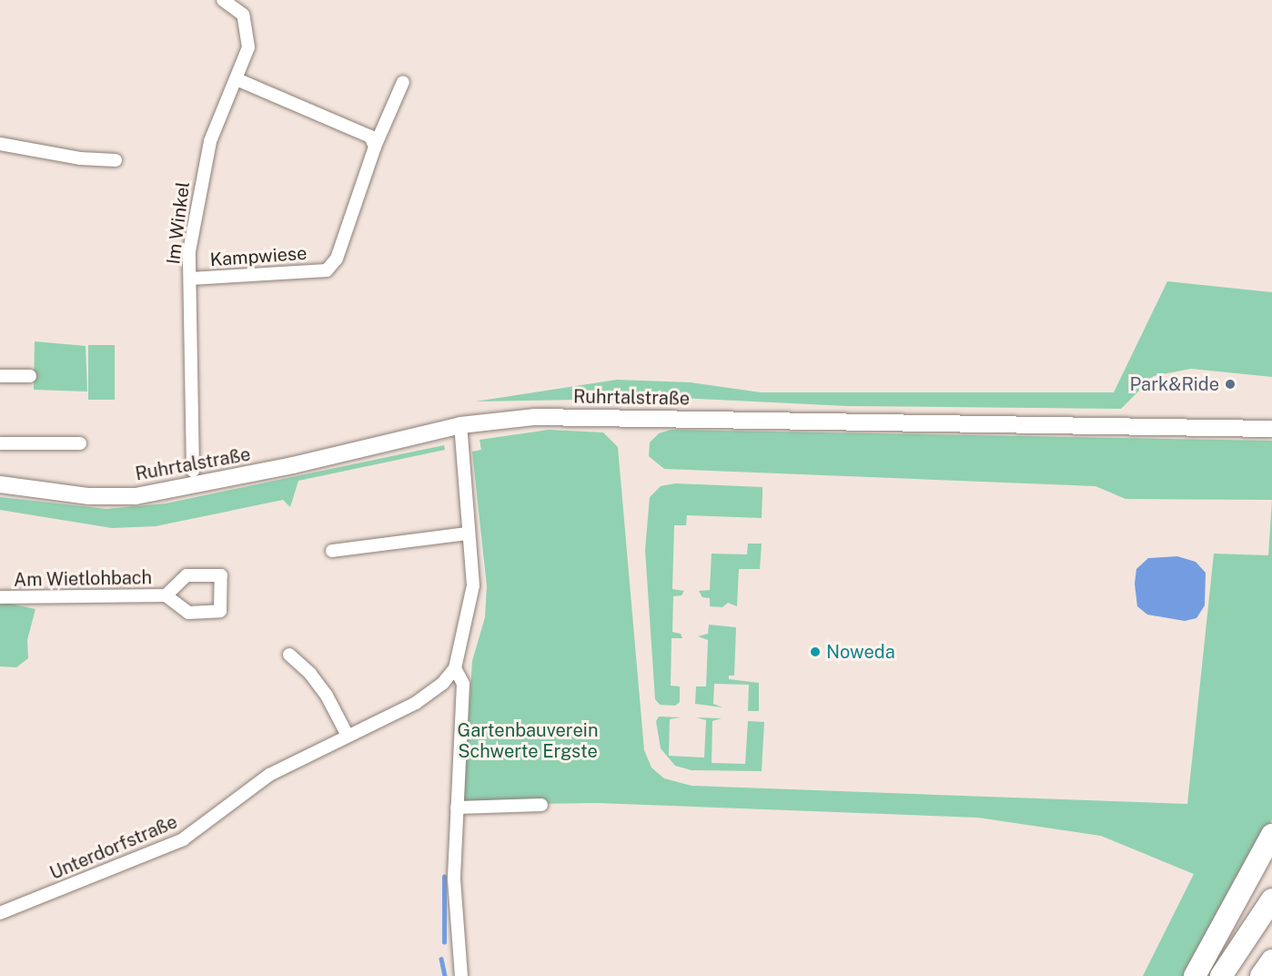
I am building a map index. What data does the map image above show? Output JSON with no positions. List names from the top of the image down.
{
  "streets": {
    "main road": ["Ruhrtalstraße"],
    "street": [
      "Im Winkel",
      "Kampwiese",
      "Am Wietlohbach",
      "Unterdorfstraße"
    ]
  },
  "crossings": [
    ["Im Winkel", "Kampwiese"]
  ],
  "parks": ["Gartenbauverein Schwerte Ergste"],
  "places": ["Park&Ride", "Noweda"]
}
